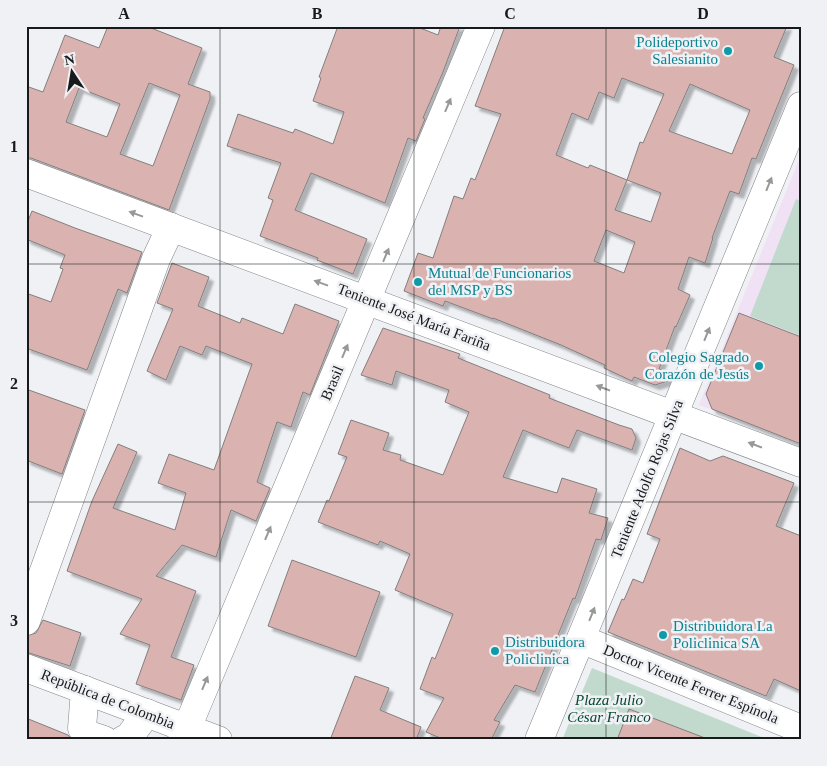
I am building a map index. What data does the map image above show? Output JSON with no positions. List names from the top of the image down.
{
  "streets": {
    "street": [
      "Teniente José María Fariña",
      "Brasil",
      "Teniente Adolfo Rojas Silva",
      "Doctor Vicente Ferrer Espínola",
      "República de Colombia"
    ]
  },
  "crossings": [
    ["Teniente José María Fariña", "Brasil"],
    ["Teniente José María Fariña", "Teniente Adolfo Rojas Silva"],
    ["Brasil", "República de Colombia"],
    ["Teniente Adolfo Rojas Silva", "Doctor Vicente Ferrer Espínola"]
  ],
  "one_way": ["Teniente José María Fariña", "Teniente Adolfo Rojas Silva"],
  "parks": ["Plaza Julio César Franco"],
  "places": [
    "Polideportivo Salesianito",
    "Mutual de Funcionarios del MSP y BS",
    "Colegio Sagrado Corazón de Jesús",
    "Distribuidora La Policlinica SA",
    "Distribuidora Policlinica"
  ],
  "north": "top",
  "grid": {
    "columns": [
      "A",
      "B",
      "C",
      "D"
    ],
    "rows": ["1", "2", "3"]
  }
}
